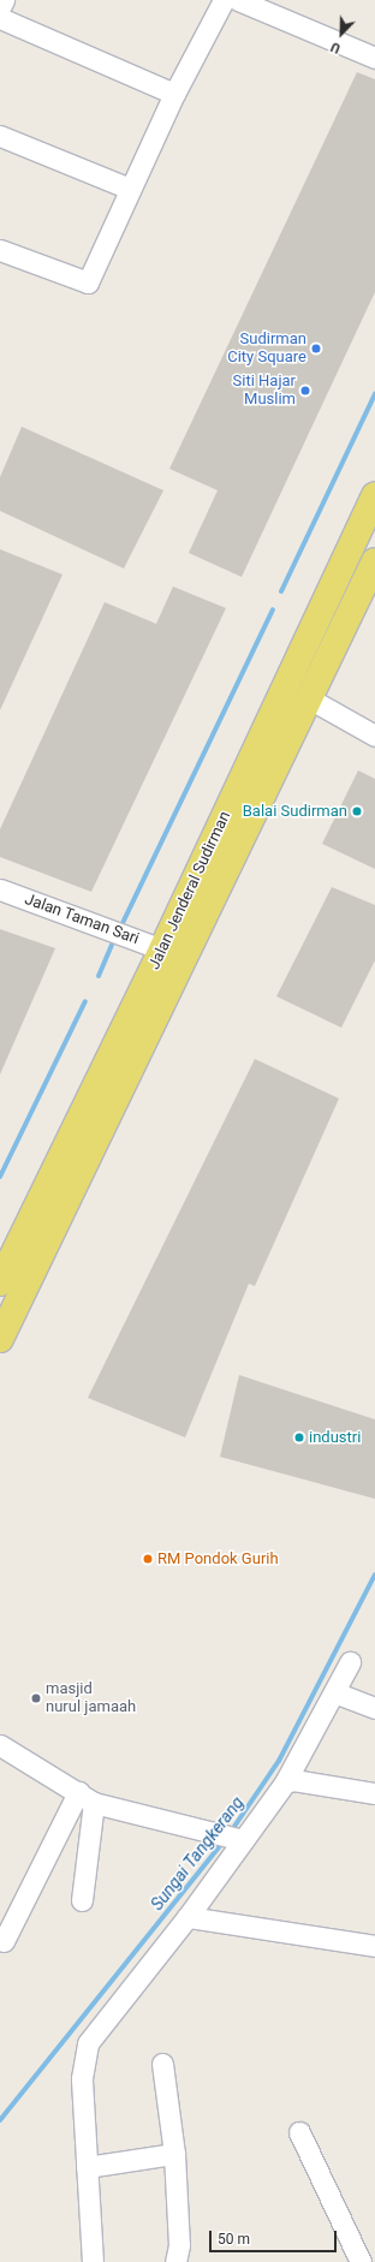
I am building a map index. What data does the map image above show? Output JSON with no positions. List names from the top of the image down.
{
  "streets": {
    "main road": ["Jalan Jenderal Sudirman"],
    "street": ["Jalan Taman Sari"]
  },
  "crossings": [
    ["Jalan Jenderal Sudirman", "Jalan Taman Sari"]
  ],
  "water": ["Sungai Tangkerang"],
  "places": [
    "Sudirman City Square",
    "Siti Hajar Muslim",
    "Balai Sudirman",
    "industri",
    "RM Pondok Gurih",
    "masjid nurul jamaah"
  ],
  "scale_bar": "50 m",
  "north": "bottom left"
}
